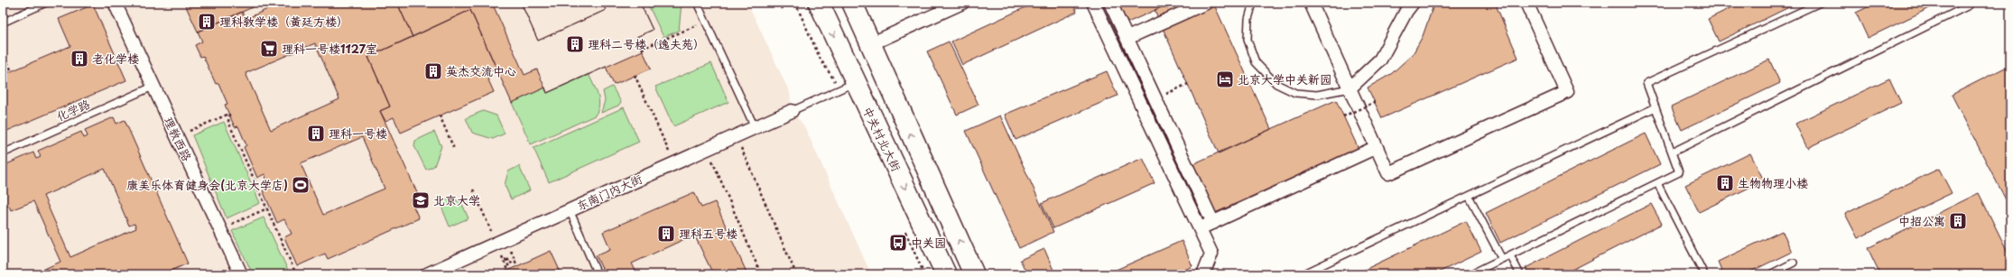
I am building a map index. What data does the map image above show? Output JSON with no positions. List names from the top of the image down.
{
  "streets": {
    "main road": ["中关村北大街"],
    "street": ["理教西路", "东南门内大街"],
    "lane": ["化学路"]
  },
  "crossings": [
    ["化学路", "理教西路"]
  ],
  "places": {
    "building": [
      "理科教学楼（黄廷方楼）",
      "理科二号楼（逸夫苑）",
      "老化学楼",
      "英杰交流中心",
      "理科一号楼",
      "生物物理小楼",
      "中招公寓",
      "理科五号楼"
    ],
    "supermarket": ["理科一号楼1127室"],
    "hotel": ["北京大学中关新园"],
    "sports": ["康美乐体育健身会(北京大学店)"],
    "school or university": ["北京大学"],
    "bus stop": ["中关园"]
  }
}
